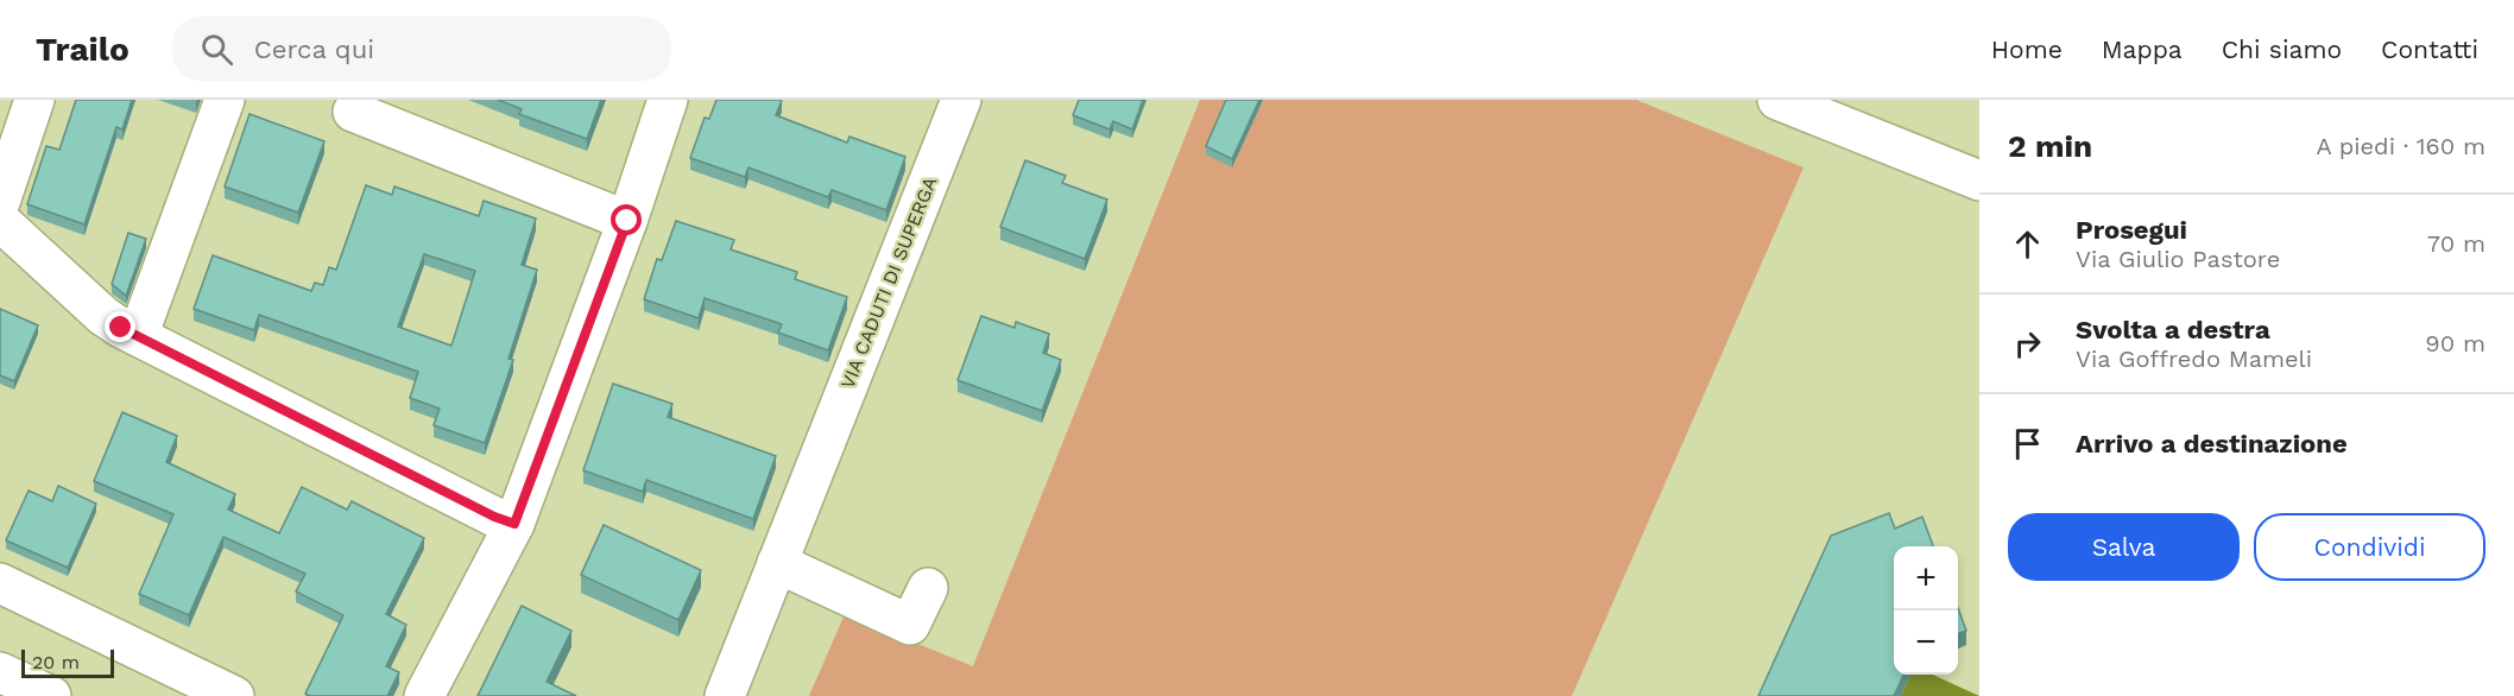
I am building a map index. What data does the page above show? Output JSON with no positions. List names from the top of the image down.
{
  "streets": {
    "street": ["VIA CADUTI DI SUPERGA"]
  },
  "scale_bar": "20 m",
  "page": {
    "header": "Trailo",
    "search": "Cerca qui",
    "nav": [
      "Home",
      "Mappa",
      "Chi siamo",
      "Contatti"
    ],
    "heading": ["2 min", "A piedi · 160 m"],
    "list": [
      ["Prosegui", "Via Giulio Pastore", "70 m"],
      ["Svolta a destra", "Via Goffredo Mameli", "90 m"],
      "Arrivo a destinazione"
    ],
    "buttons": ["Salva", "Condividi"],
    "map_buttons": ["+", "−"],
    "scale": "20 m"
  }
}
